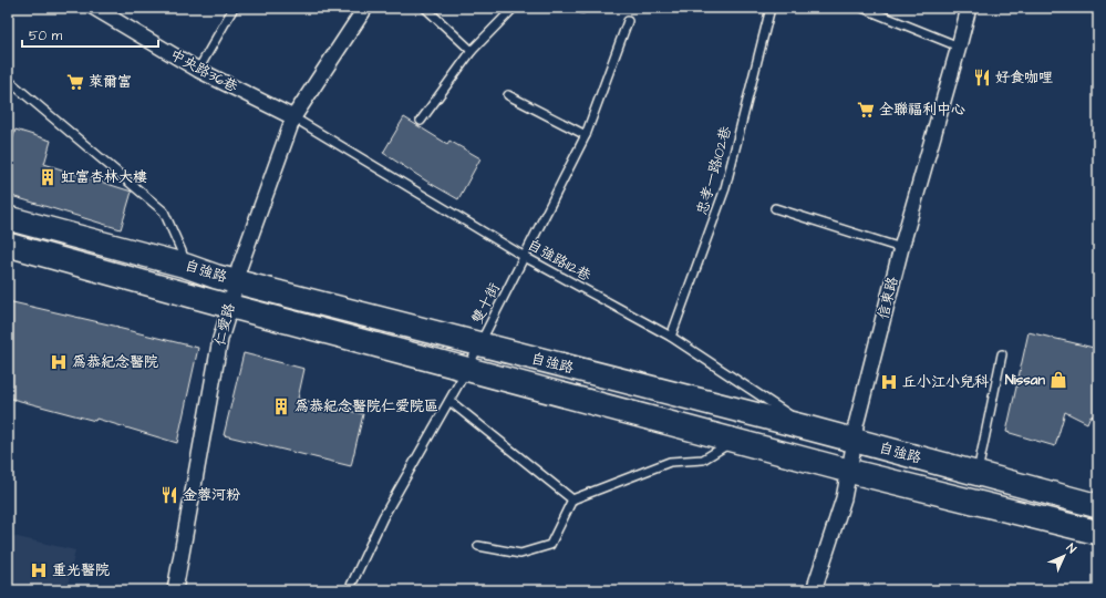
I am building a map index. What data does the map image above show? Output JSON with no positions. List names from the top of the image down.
{
  "streets": {
    "main road": ["自強路"],
    "street": ["中央路36巷", "信東路", "仁愛路"],
    "lane": ["忠孝一路102巷", "自強路112巷", "雙十街"]
  },
  "crossings": [
    ["中央路36巷", "自強路112巷"],
    ["中央路36巷", "仁愛路"],
    ["忠孝一路102巷", "自強路112巷"],
    ["自強路112巷", "自強路"],
    ["自強路112巷", "雙十街"],
    ["自強路112巷", "仁愛路"],
    ["自強路", "信東路"],
    ["自強路", "雙十街"],
    ["自強路", "仁愛路"]
  ],
  "places": {
    "restaurant": ["好食咖哩", "金蓉河粉"],
    "supermarket": ["萊爾富", "全聯福利中心"],
    "building": ["虹富杏林大樓", "為恭紀念醫院仁愛院區"],
    "hospital": ["為恭紀念醫院", "丘小江小兒科", "重光醫院"],
    "shop": ["Nissan"]
  },
  "scale_bar": "50 m",
  "north": "top right"
}
